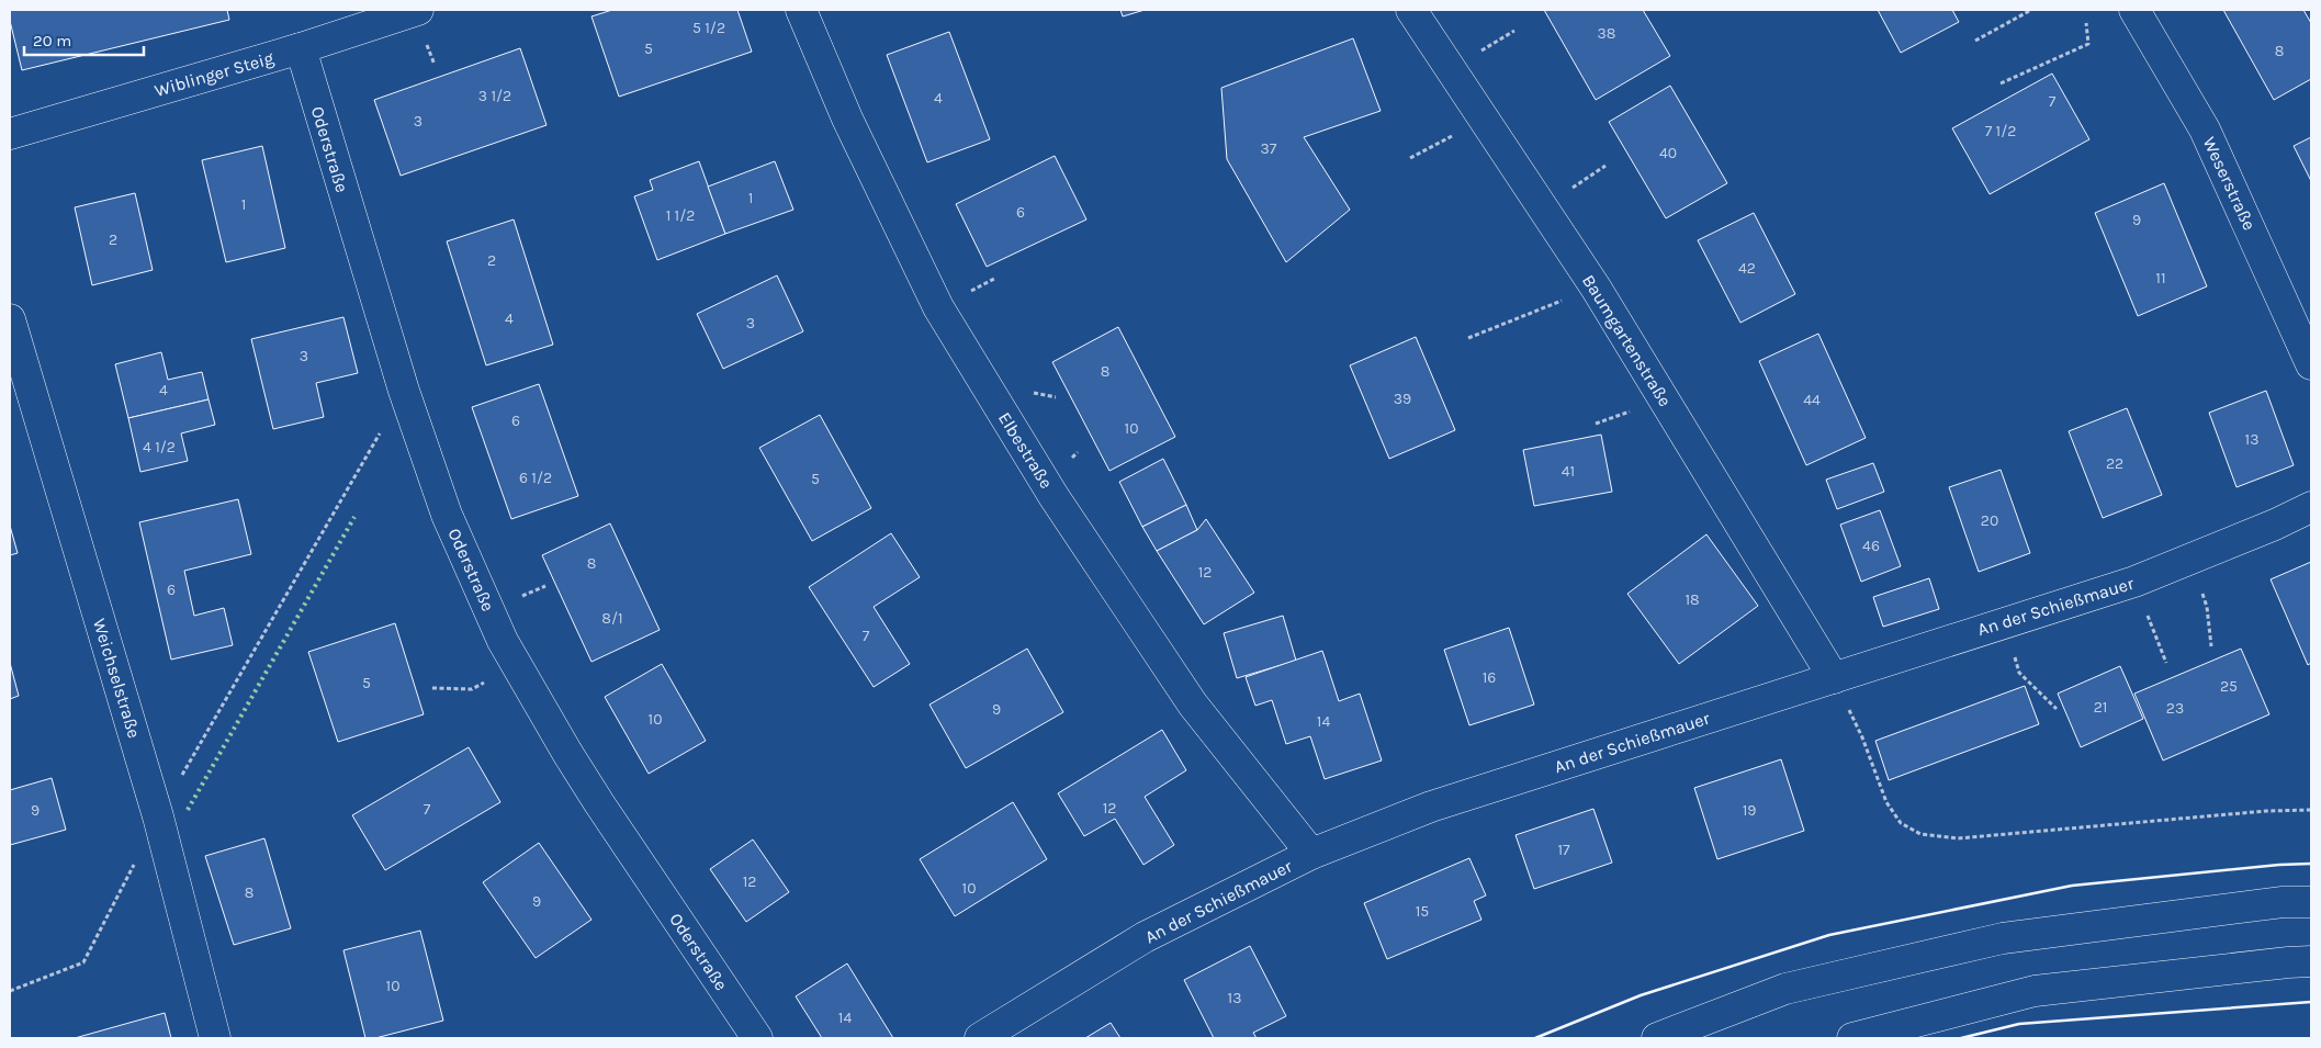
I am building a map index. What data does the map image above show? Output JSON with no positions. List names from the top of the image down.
{
  "streets": {
    "main road": [
      "Wiblinger Steig",
      "Oderstraße",
      "Weserstraße",
      "Baumgartenstraße",
      "Elbestraße",
      "An der Schießmauer",
      "Weichselstraße"
    ]
  },
  "crossings": [
    ["Wiblinger Steig", "Oderstraße"],
    ["Baumgartenstraße", "An der Schießmauer"],
    ["Elbestraße", "An der Schießmauer"]
  ],
  "house_numbers": [
    "5 1/2",
    "38",
    "5",
    "8",
    "3 1/2",
    "4",
    "7",
    "3",
    "7 1/2",
    "37",
    "40",
    "1",
    "1",
    "6",
    "1 1/2",
    "9",
    "2",
    "2",
    "42",
    "11",
    "4",
    "3",
    "3",
    "8",
    "4",
    "39",
    "44",
    "6",
    "10",
    "13",
    "4 1/2",
    "22",
    "41",
    "6 1/2",
    "5",
    "20",
    "46",
    "8",
    "12",
    "6",
    "18",
    "8/1",
    "7",
    "16",
    "5",
    "25",
    "21",
    "23",
    "9",
    "10",
    "14",
    "12",
    "7",
    "9",
    "19",
    "17",
    "12",
    "10",
    "8",
    "9",
    "15",
    "10",
    "13",
    "14"
  ],
  "scale_bar": "20 m"
}
